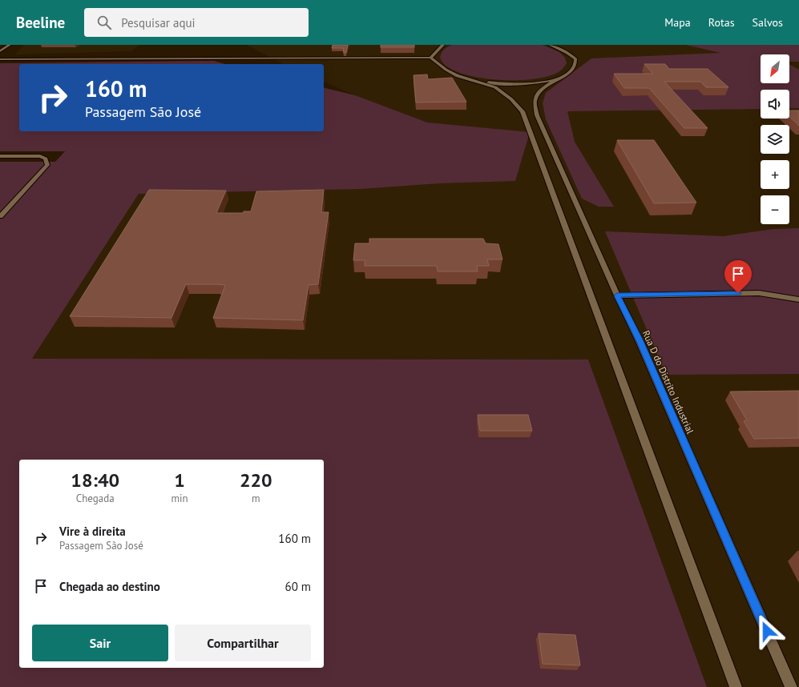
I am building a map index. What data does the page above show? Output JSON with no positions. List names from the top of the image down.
{
  "streets": {
    "street": ["Rua D do Distrito Industrial"]
  },
  "north": "bottom left",
  "page": {
    "header": "Beeline",
    "search": "Pesquisar aqui",
    "nav": ["Mapa", "Rotas", "Salvos"],
    "map_buttons": ["+", "−"],
    "turn": ["160 m", "Passagem São José"],
    "eta": [
      "18:40",
      "Chegada",
      "1",
      "min",
      "220",
      "m"
    ],
    "list": [
      {
        "name": "Vire à direita",
        "note": "Passagem São José",
        "value": "160 m"
      },
      {
        "name": "Chegada ao destino",
        "value": "60 m"
      }
    ],
    "buttons": ["Sair", "Compartilhar"]
  }
}
